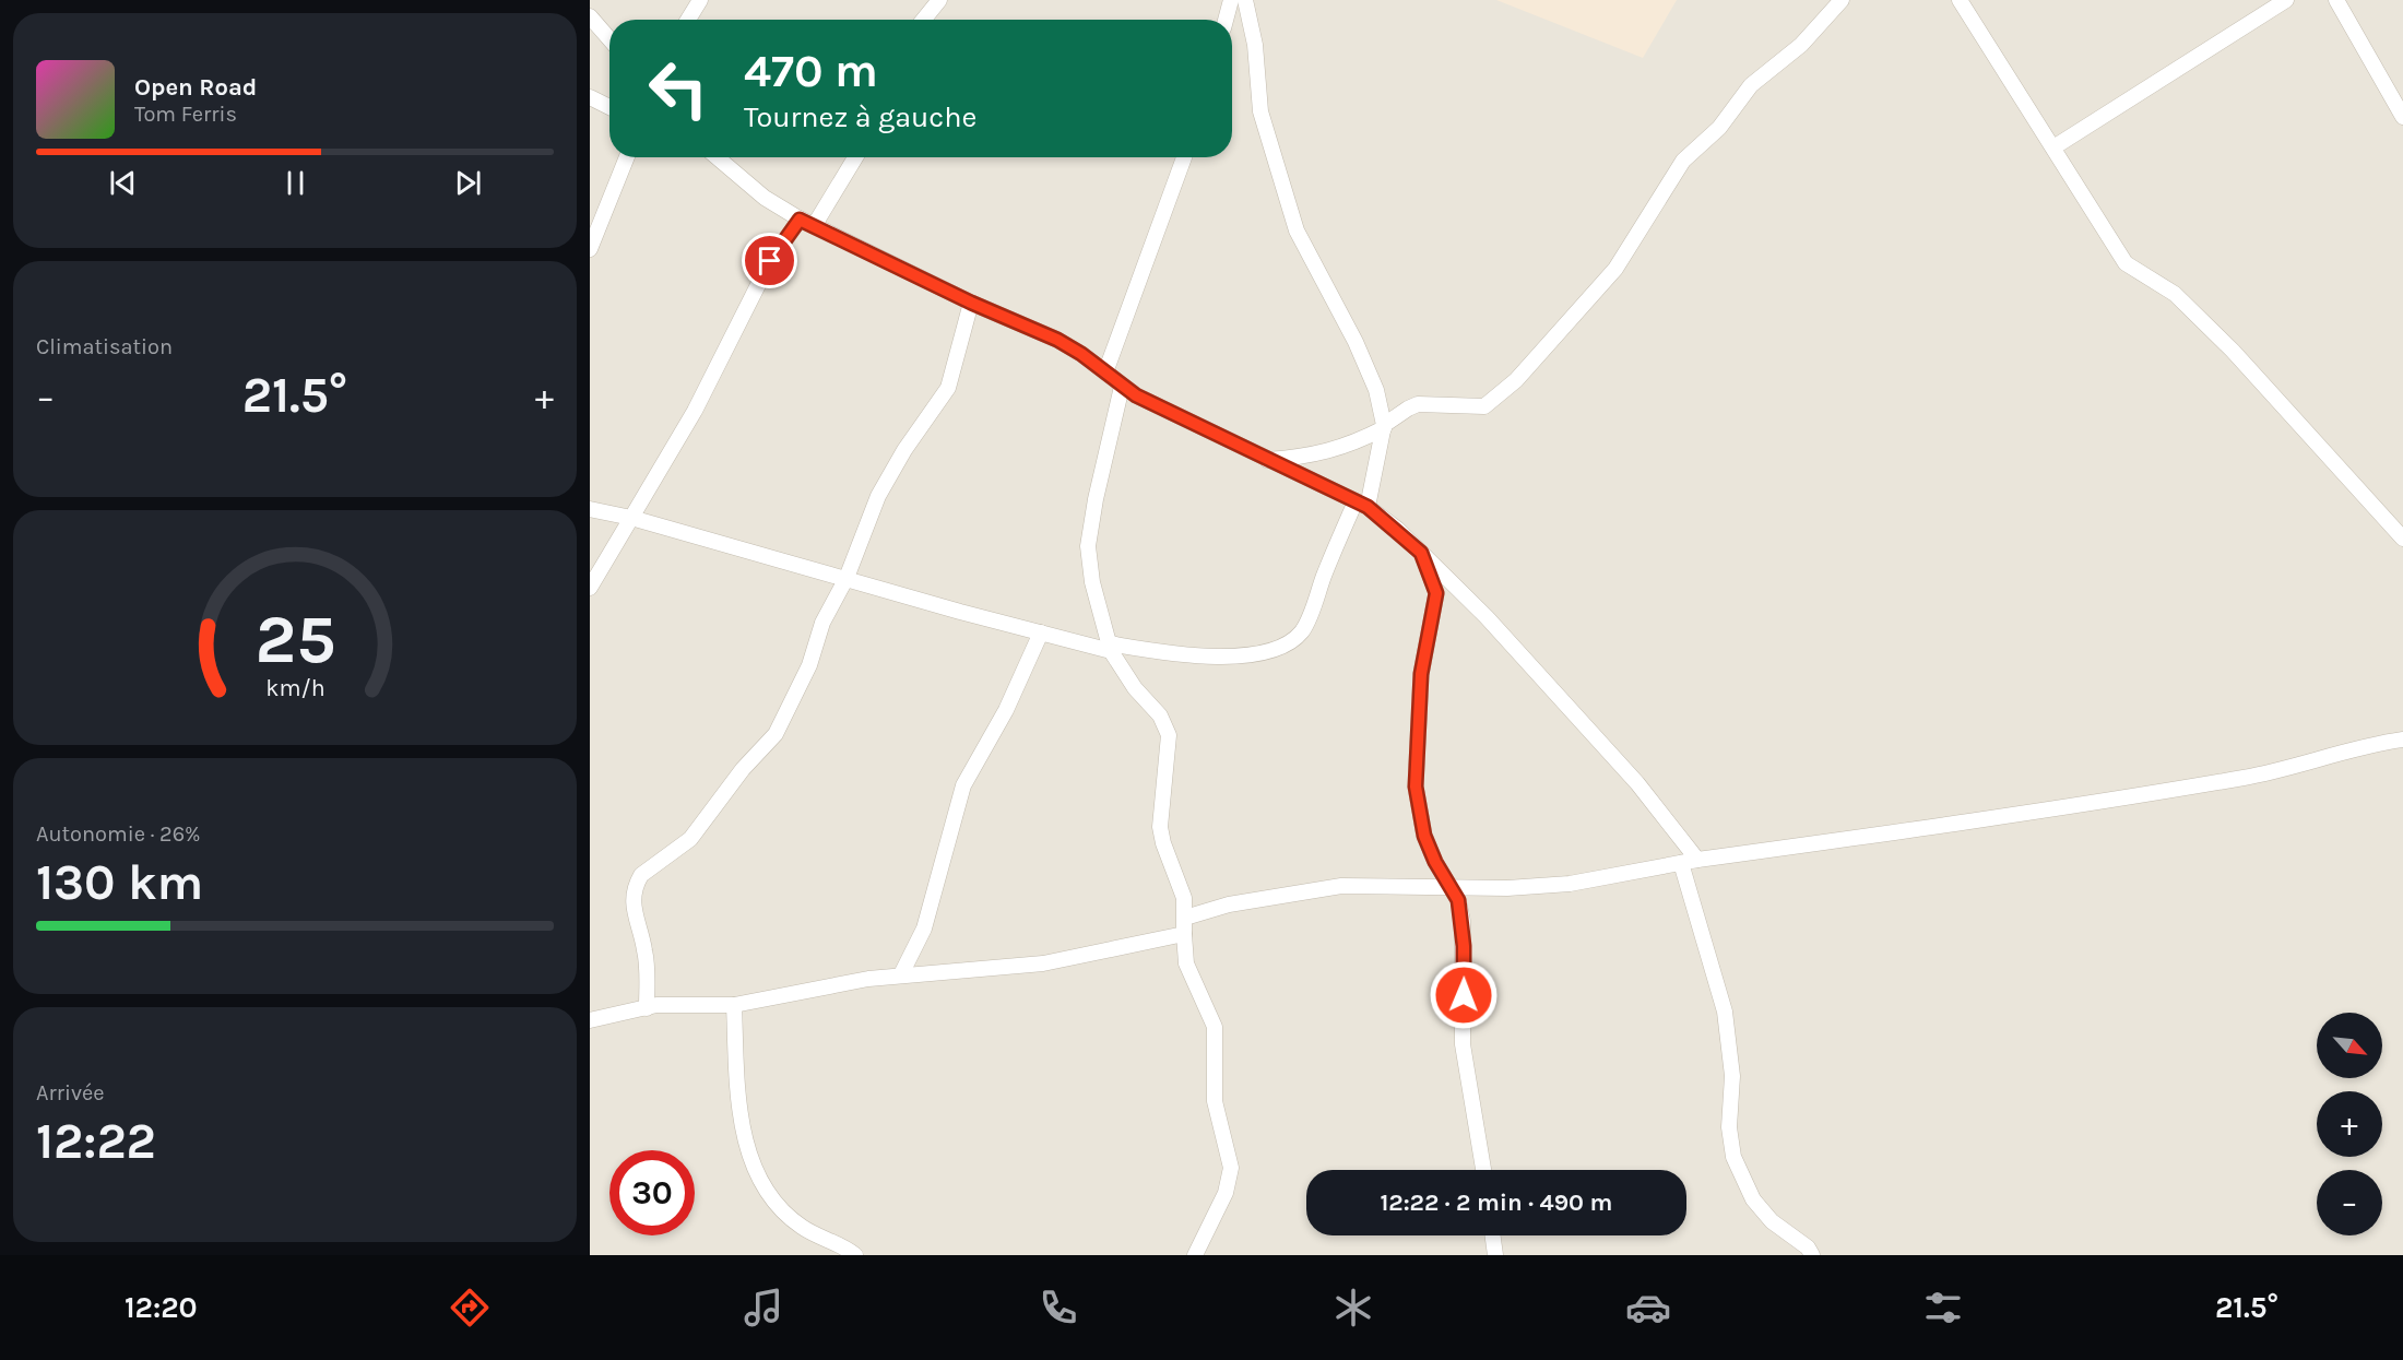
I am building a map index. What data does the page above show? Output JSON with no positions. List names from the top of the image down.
{
  "north": "bottom right",
  "page": {
    "turn": ["470 m", "Tournez à gauche"],
    "song": ["Open Road", "Tom Ferris"],
    "tile": [
      "Climatisation",
      ["Autonomie · 26%", "130 km"],
      ["Arrivée", "12:22"]
    ],
    "heat": ["−", "21.5°", "+"],
    "map_buttons": ["+", "−"],
    "limit": "30",
    "trip": "12:22 · 2 min · 490 m",
    "tabs": ["12:20", "21.5°"],
    "gauge": ["25", "km/h"]
  }
}
